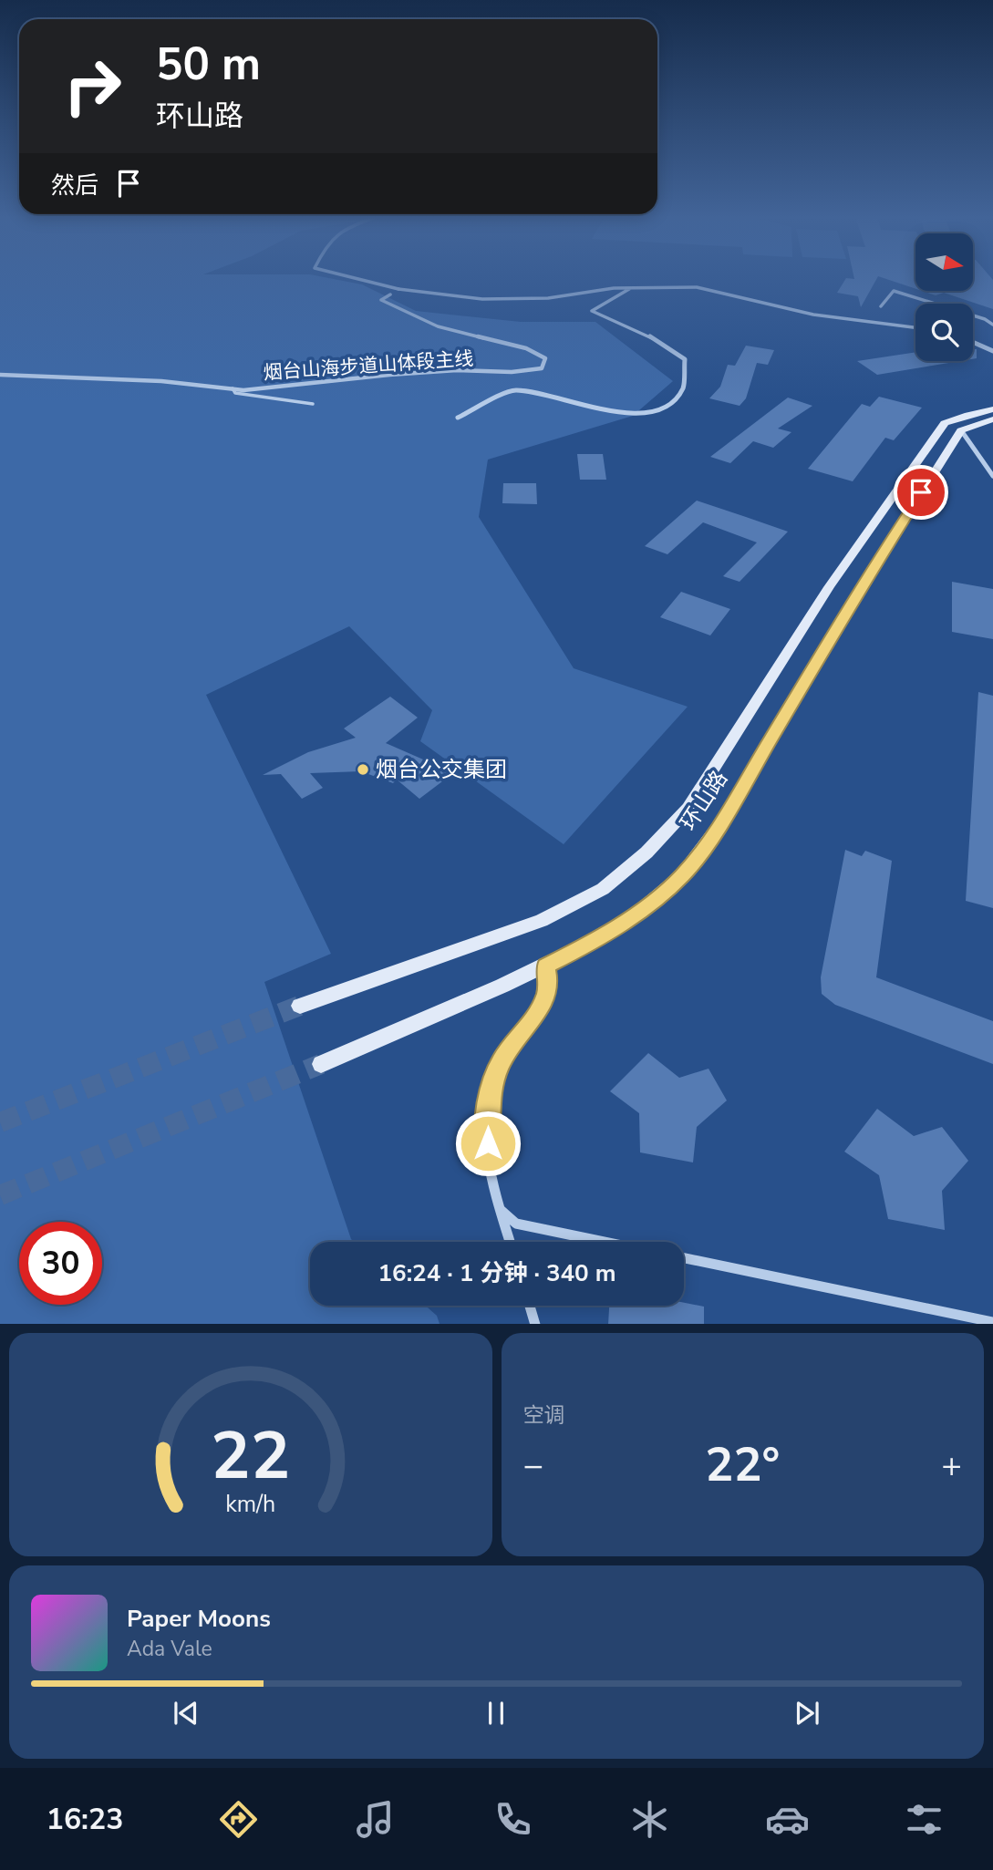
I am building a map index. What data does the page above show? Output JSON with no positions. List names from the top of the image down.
{
  "streets": {
    "main road": ["环山路"],
    "street": ["烟台山海步道山体段主线"]
  },
  "places": ["烟台公交集团"],
  "north": "right",
  "page": {
    "turn": ["50 m", "环山路"],
    "then": "然后",
    "limit": "30",
    "trip": "16:24 · 1 分钟 · 340 m",
    "tile": "空调",
    "heat": ["−", "22°", "+"],
    "song": ["Paper Moons", "Ada Vale"],
    "tabs": "16:23",
    "gauge": ["22", "km/h"]
  }
}
